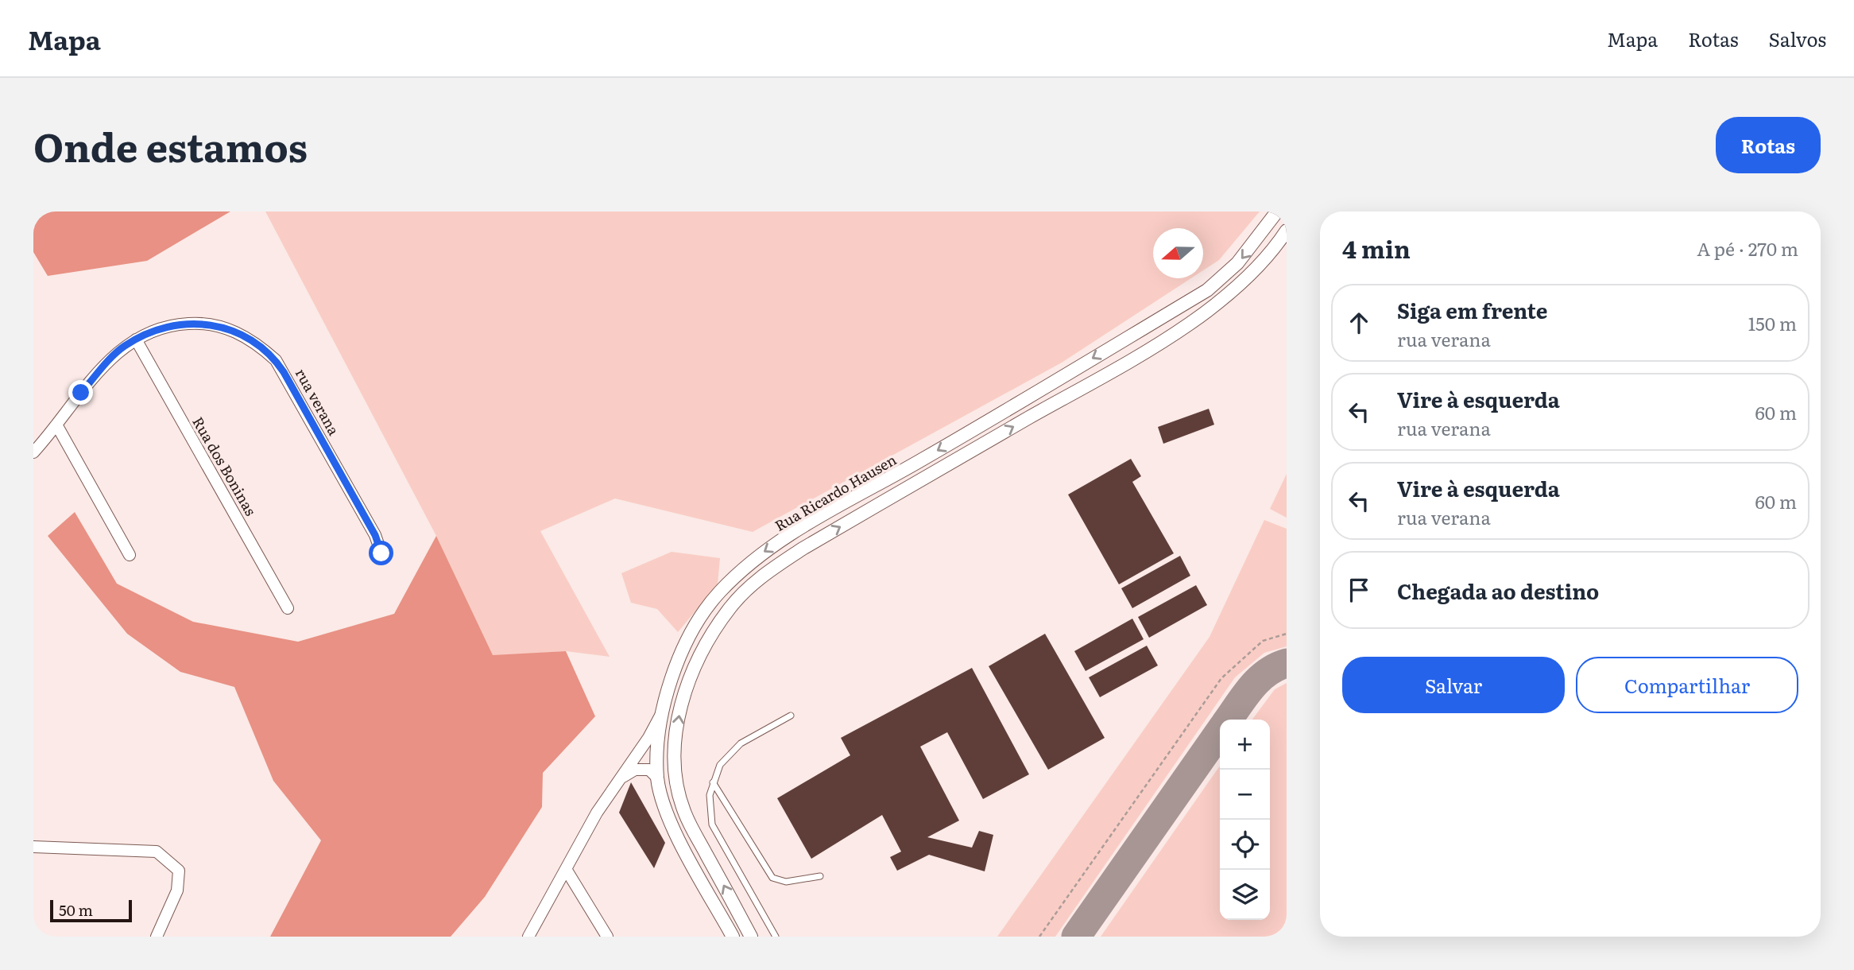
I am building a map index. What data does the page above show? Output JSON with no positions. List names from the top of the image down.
{
  "streets": {
    "street": ["rua verana", "Rua dos Boninas", "Rua Ricardo Hausen"]
  },
  "crossings": [
    ["rua verana", "Rua dos Boninas"]
  ],
  "one_way": ["Rua Ricardo Hausen"],
  "scale_bar": "50 m",
  "north": "left",
  "page": {
    "header": "Mapa",
    "nav": ["Mapa", "Rotas", "Salvos"],
    "title": "Onde estamos",
    "buttons": [
      "Rotas",
      ["Salvar", "Compartilhar"]
    ],
    "heading": ["4 min", "A pé · 270 m"],
    "list": [
      ["Siga em frente", "rua verana", "150 m"],
      ["Vire à esquerda", "rua verana", "60 m"],
      ["Vire à esquerda", "rua verana", "60 m"],
      "Chegada ao destino"
    ],
    "map_buttons": ["+", "−"],
    "scale": "50 m"
  }
}
